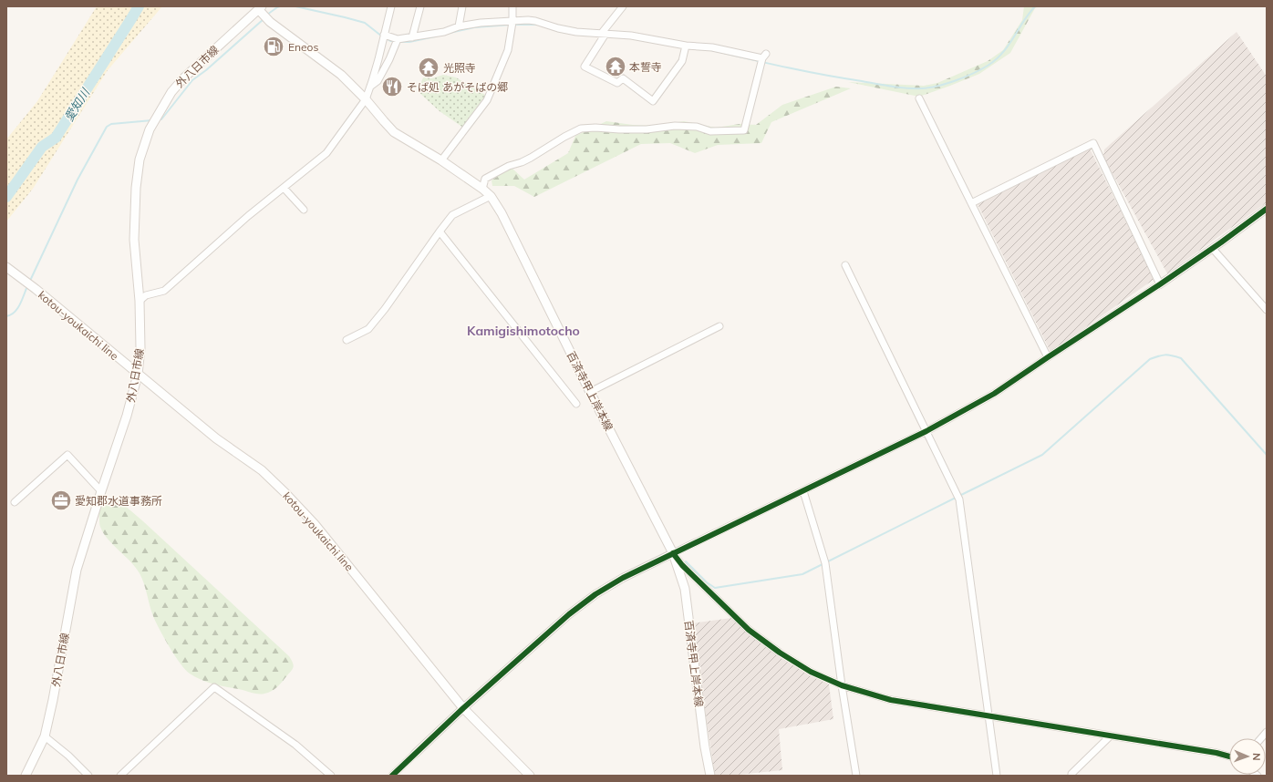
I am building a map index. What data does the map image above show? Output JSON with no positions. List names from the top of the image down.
{
  "streets": {
    "main road": ["外八日市線", "kotou-youkaichi line", "百済寺甲上岸本線"]
  },
  "crossings": [
    ["外八日市線", "kotou-youkaichi line"],
    ["外八日市線", "百済寺甲上岸本線"]
  ],
  "districts": ["Kamigishimotocho"],
  "water": ["愛知川"],
  "places": {
    "fuel station": ["Eneos"],
    "temple": ["本誓寺", "光照寺"],
    "restaurant": ["そば処 あがそばの郷"],
    "office": ["愛知郡水道事務所"]
  },
  "north": "right"
}
